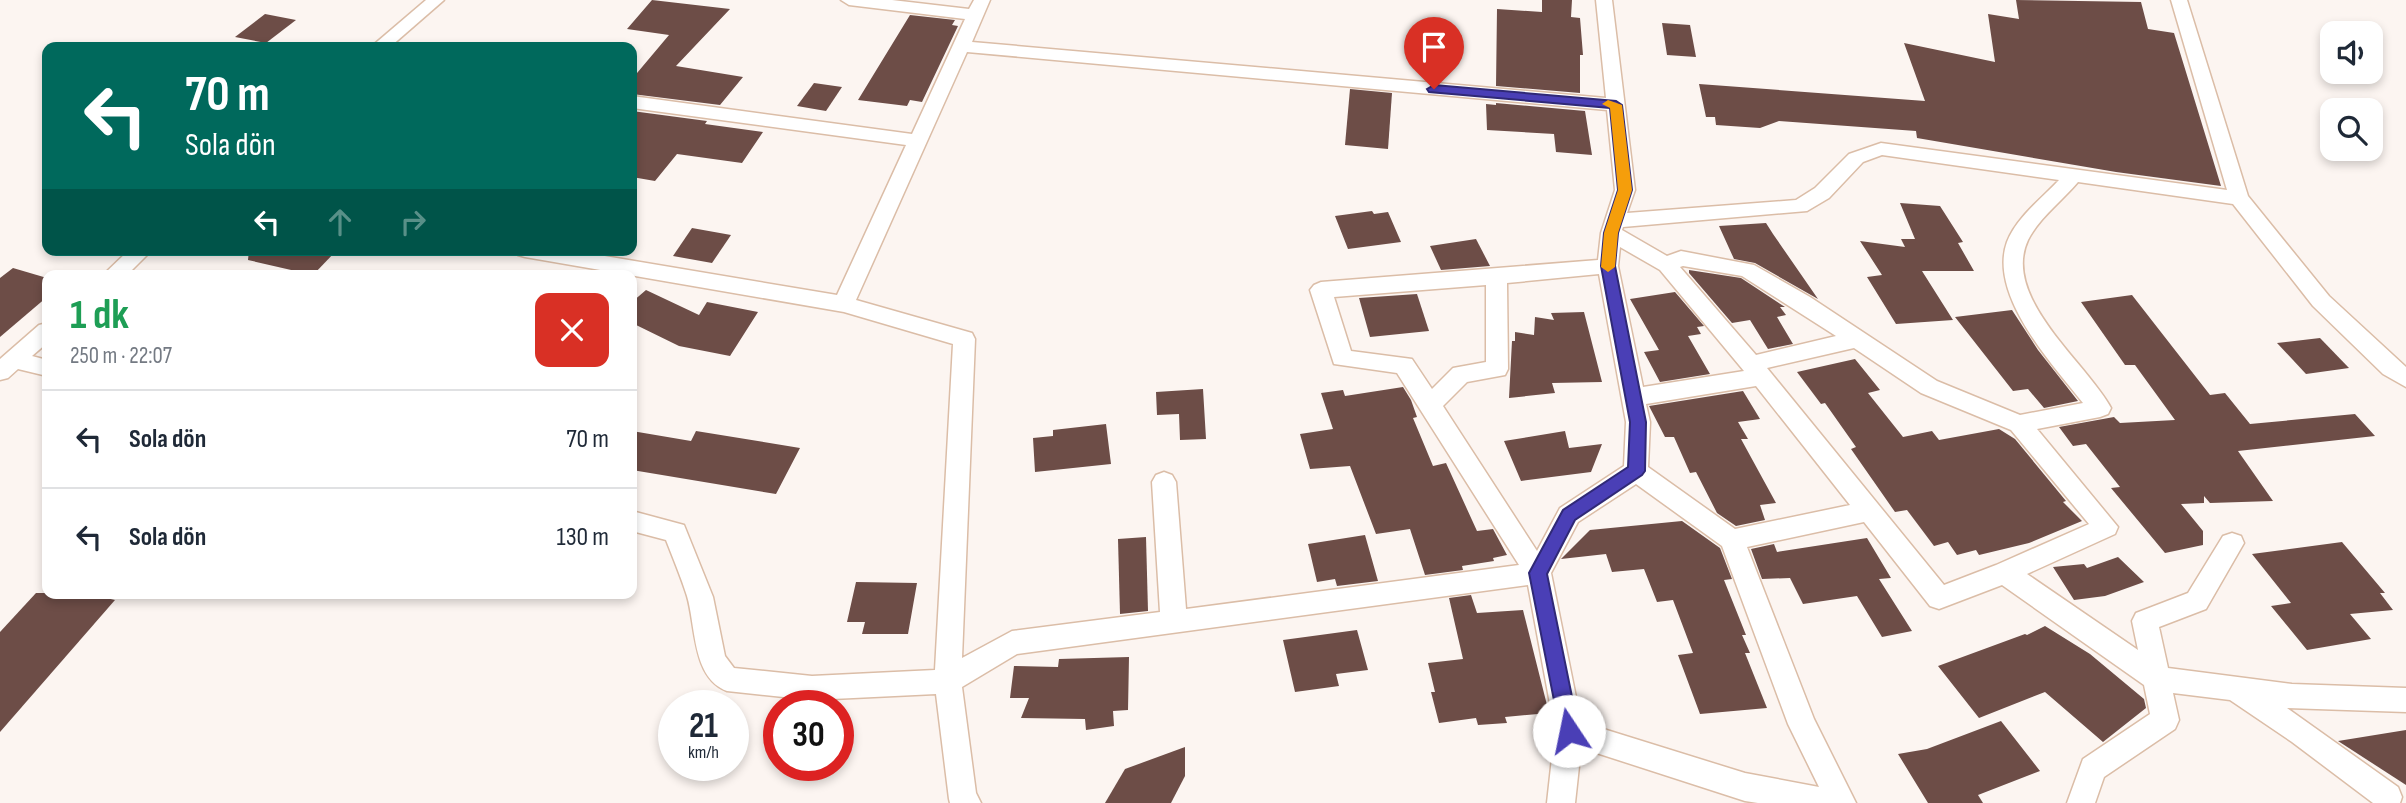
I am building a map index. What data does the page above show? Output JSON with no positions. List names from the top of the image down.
{
  "page": {
    "turn": ["70 m", "Sola dön"],
    "heading": ["1 dk", "250 m · 22:07"],
    "list": [
      {
        "name": "Sola dön",
        "value": "70 m"
      },
      {
        "name": "Sola dön",
        "value": "130 m"
      }
    ],
    "speed": "21 km/h",
    "limit": "30"
  }
}
